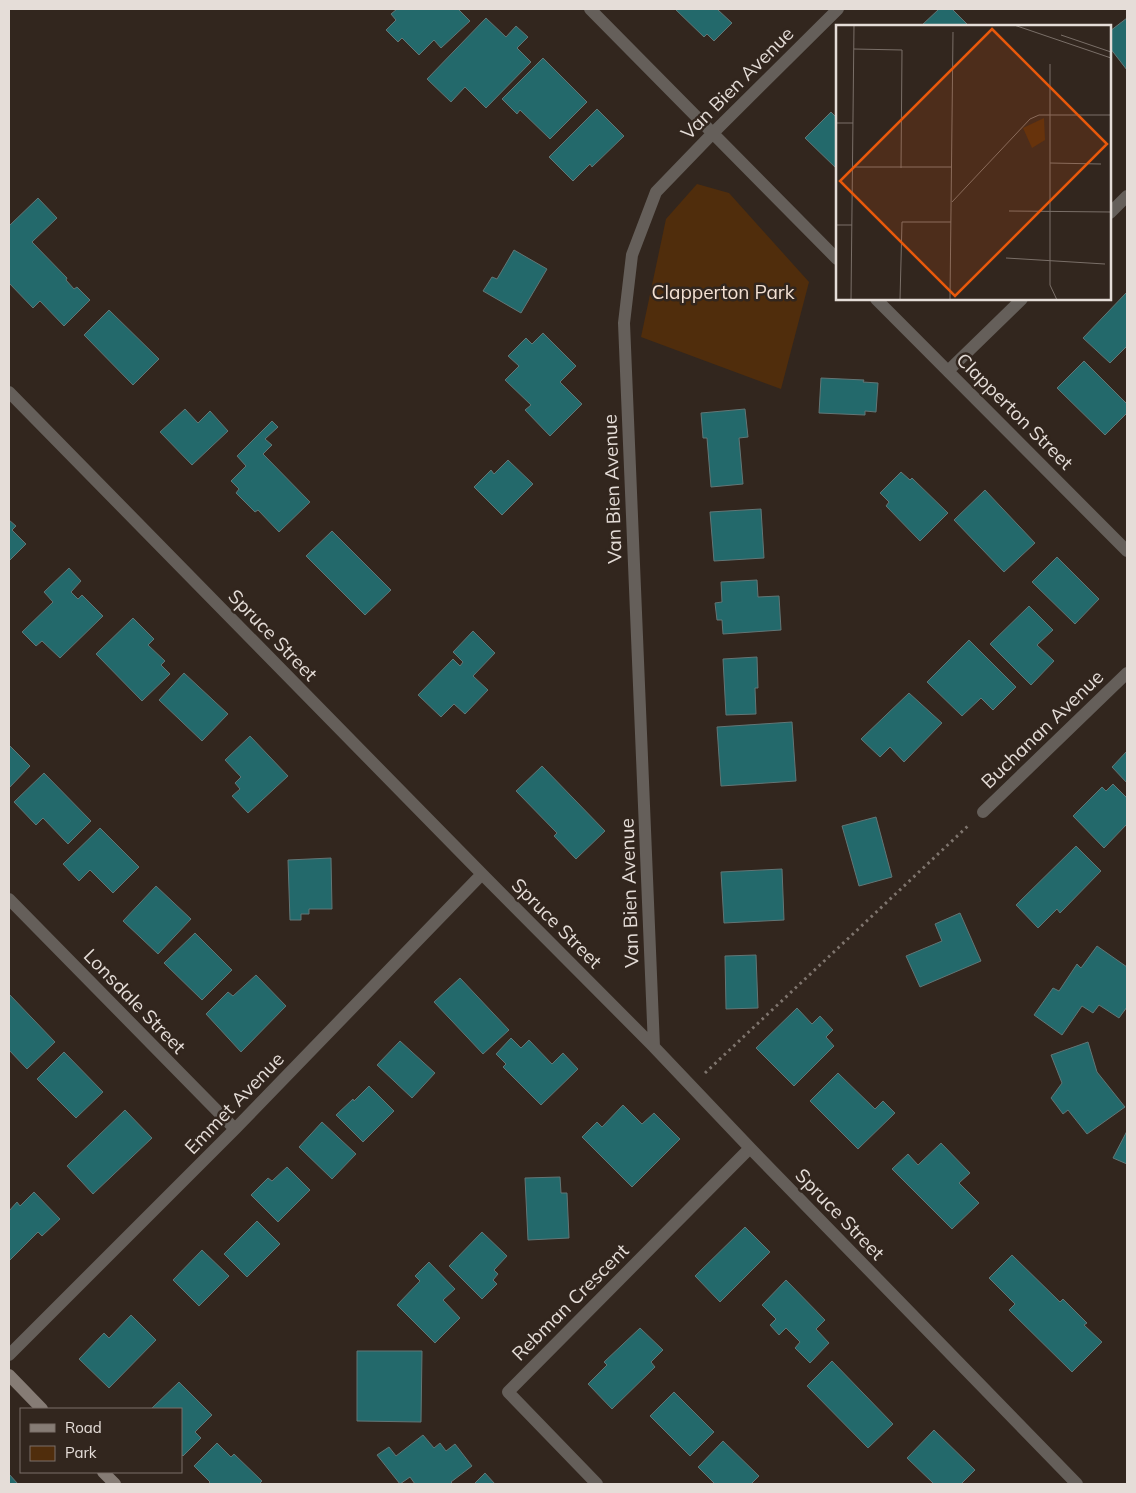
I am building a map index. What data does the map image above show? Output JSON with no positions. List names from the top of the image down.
{
  "streets": {
    "street": [
      "Van Bien Avenue",
      "Clapperton Street",
      "Spruce Street",
      "Buchanan Avenue",
      "Lonsdale Street",
      "Emmet Avenue",
      "Rebman Crescent"
    ]
  },
  "crossings": [
    ["Van Bien Avenue", "Spruce Street"],
    ["Spruce Street", "Emmet Avenue"],
    ["Spruce Street", "Rebman Crescent"],
    ["Lonsdale Street", "Emmet Avenue"]
  ],
  "parks": ["Clapperton Park"],
  "legend": ["Road", "Park"]
}
